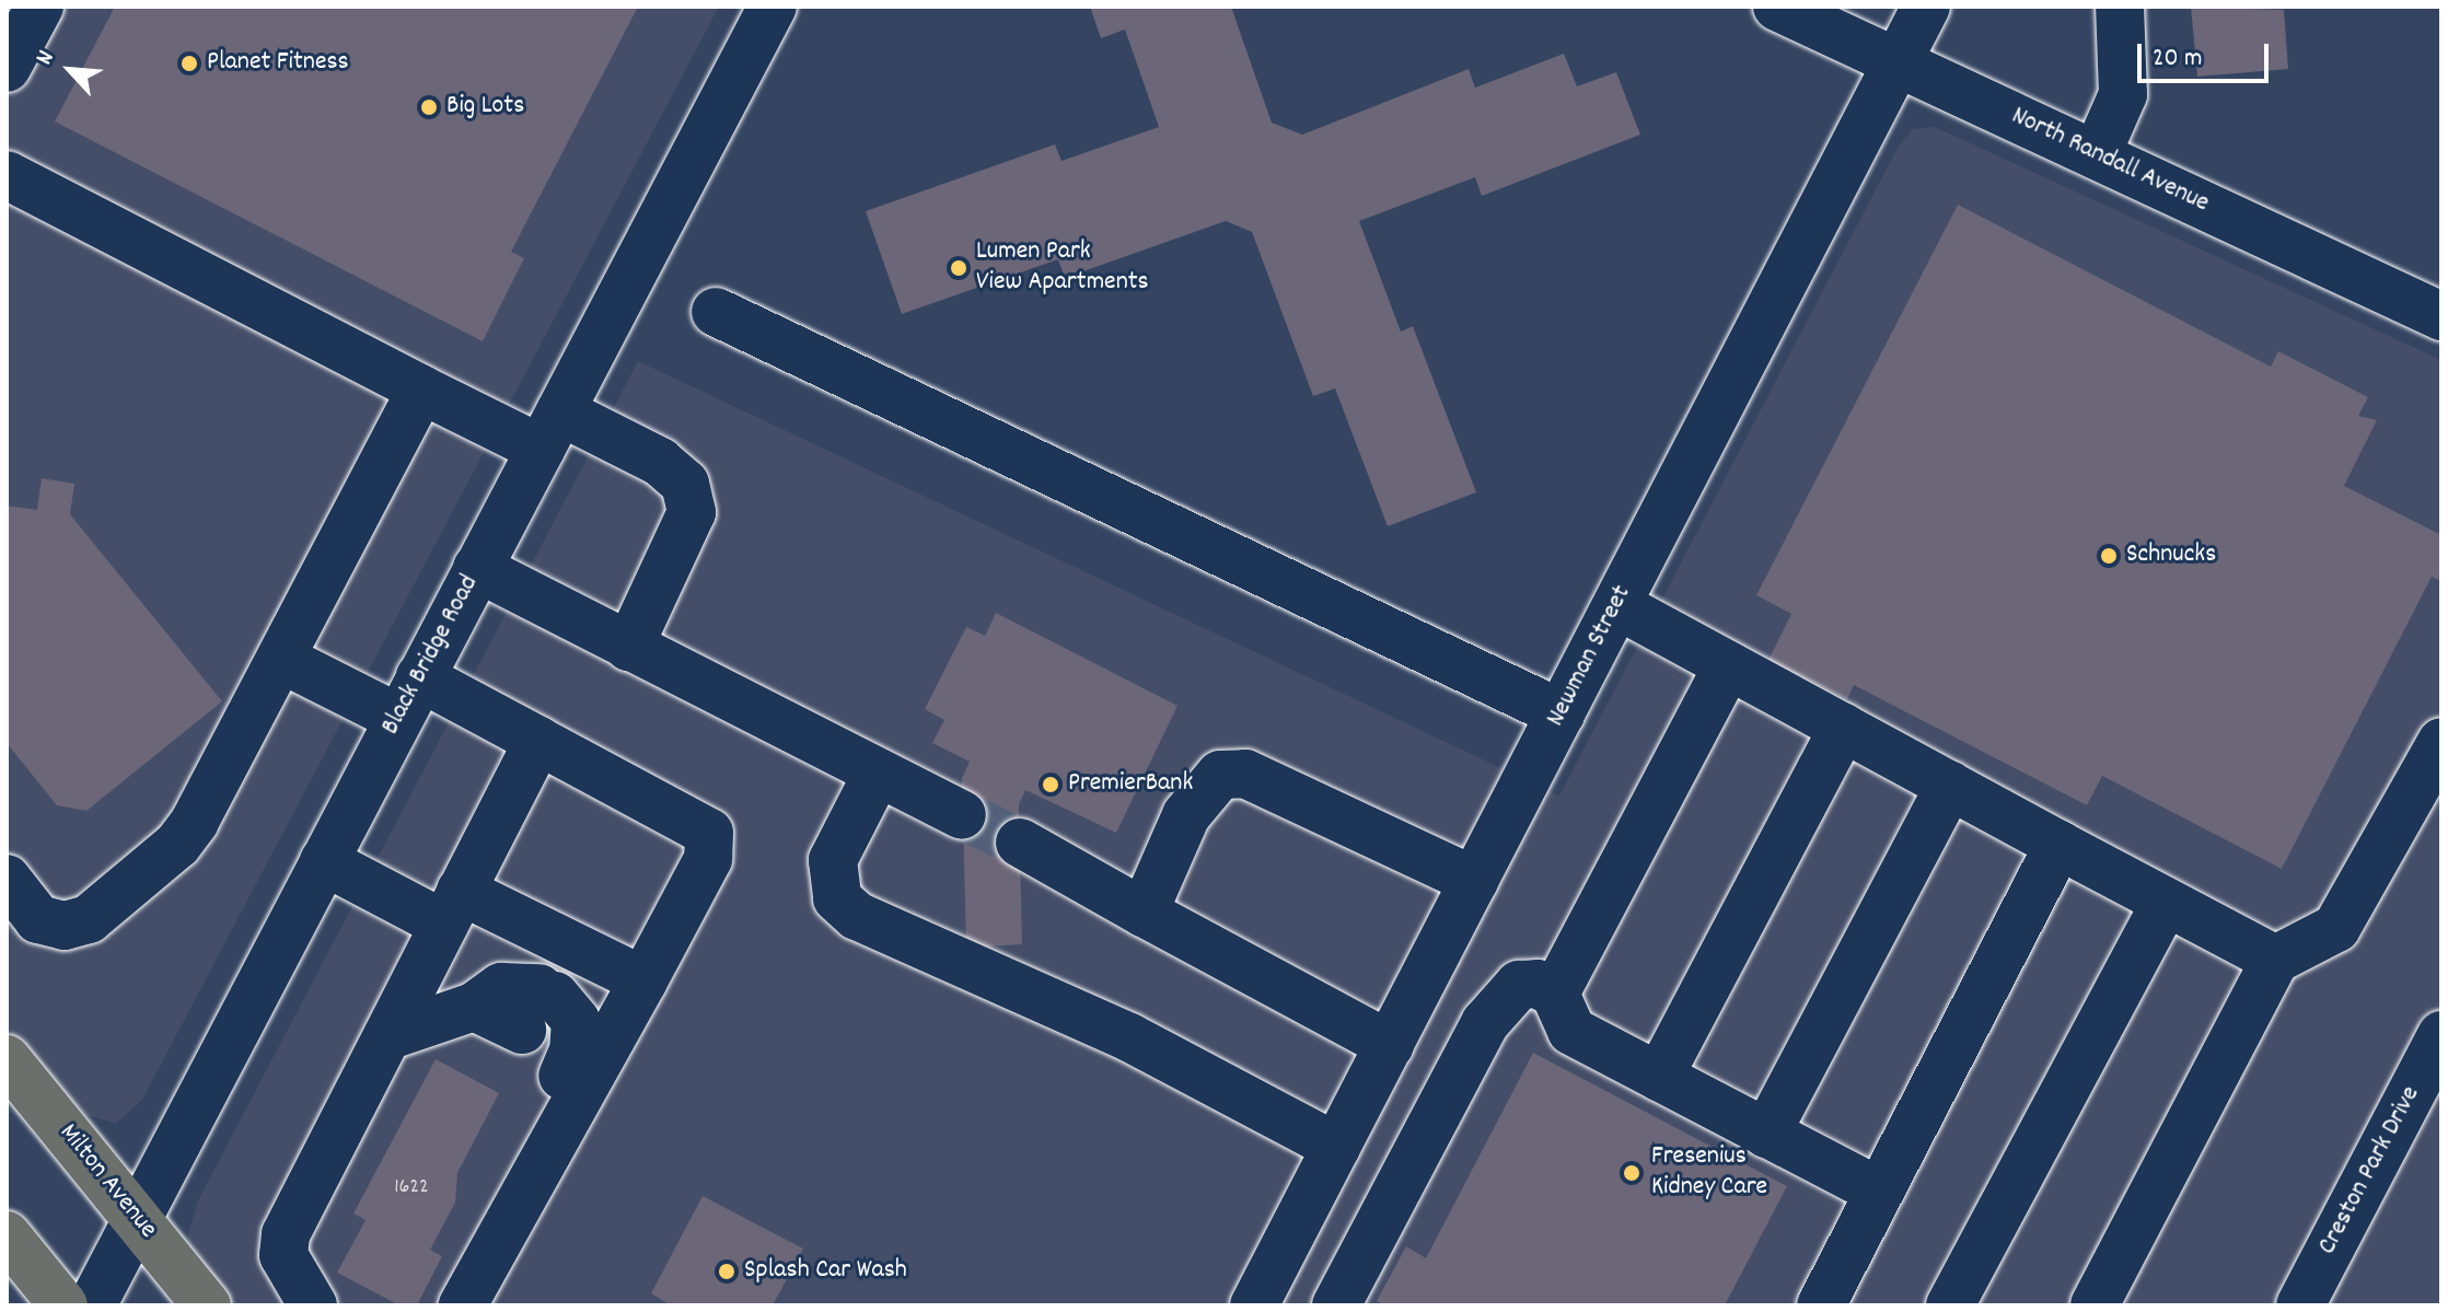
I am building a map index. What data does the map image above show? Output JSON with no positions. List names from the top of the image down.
{
  "streets": {
    "main road": ["Milton Avenue"],
    "street": [
      "North Randall Avenue",
      "Black Bridge Road",
      "Newman Street",
      "Creston Park Drive"
    ]
  },
  "crossings": [
    ["North Randall Avenue", "Newman Street"],
    ["Black Bridge Road", "Milton Avenue"]
  ],
  "places": [
    "Planet Fitness",
    "Big Lots",
    "Lumen Park View Apartments",
    "Schnucks",
    "PremierBank",
    "Fresenius Kidney Care",
    "Splash Car Wash"
  ],
  "house_numbers": ["1622"],
  "scale_bar": "20 m",
  "north": "top left"
}
